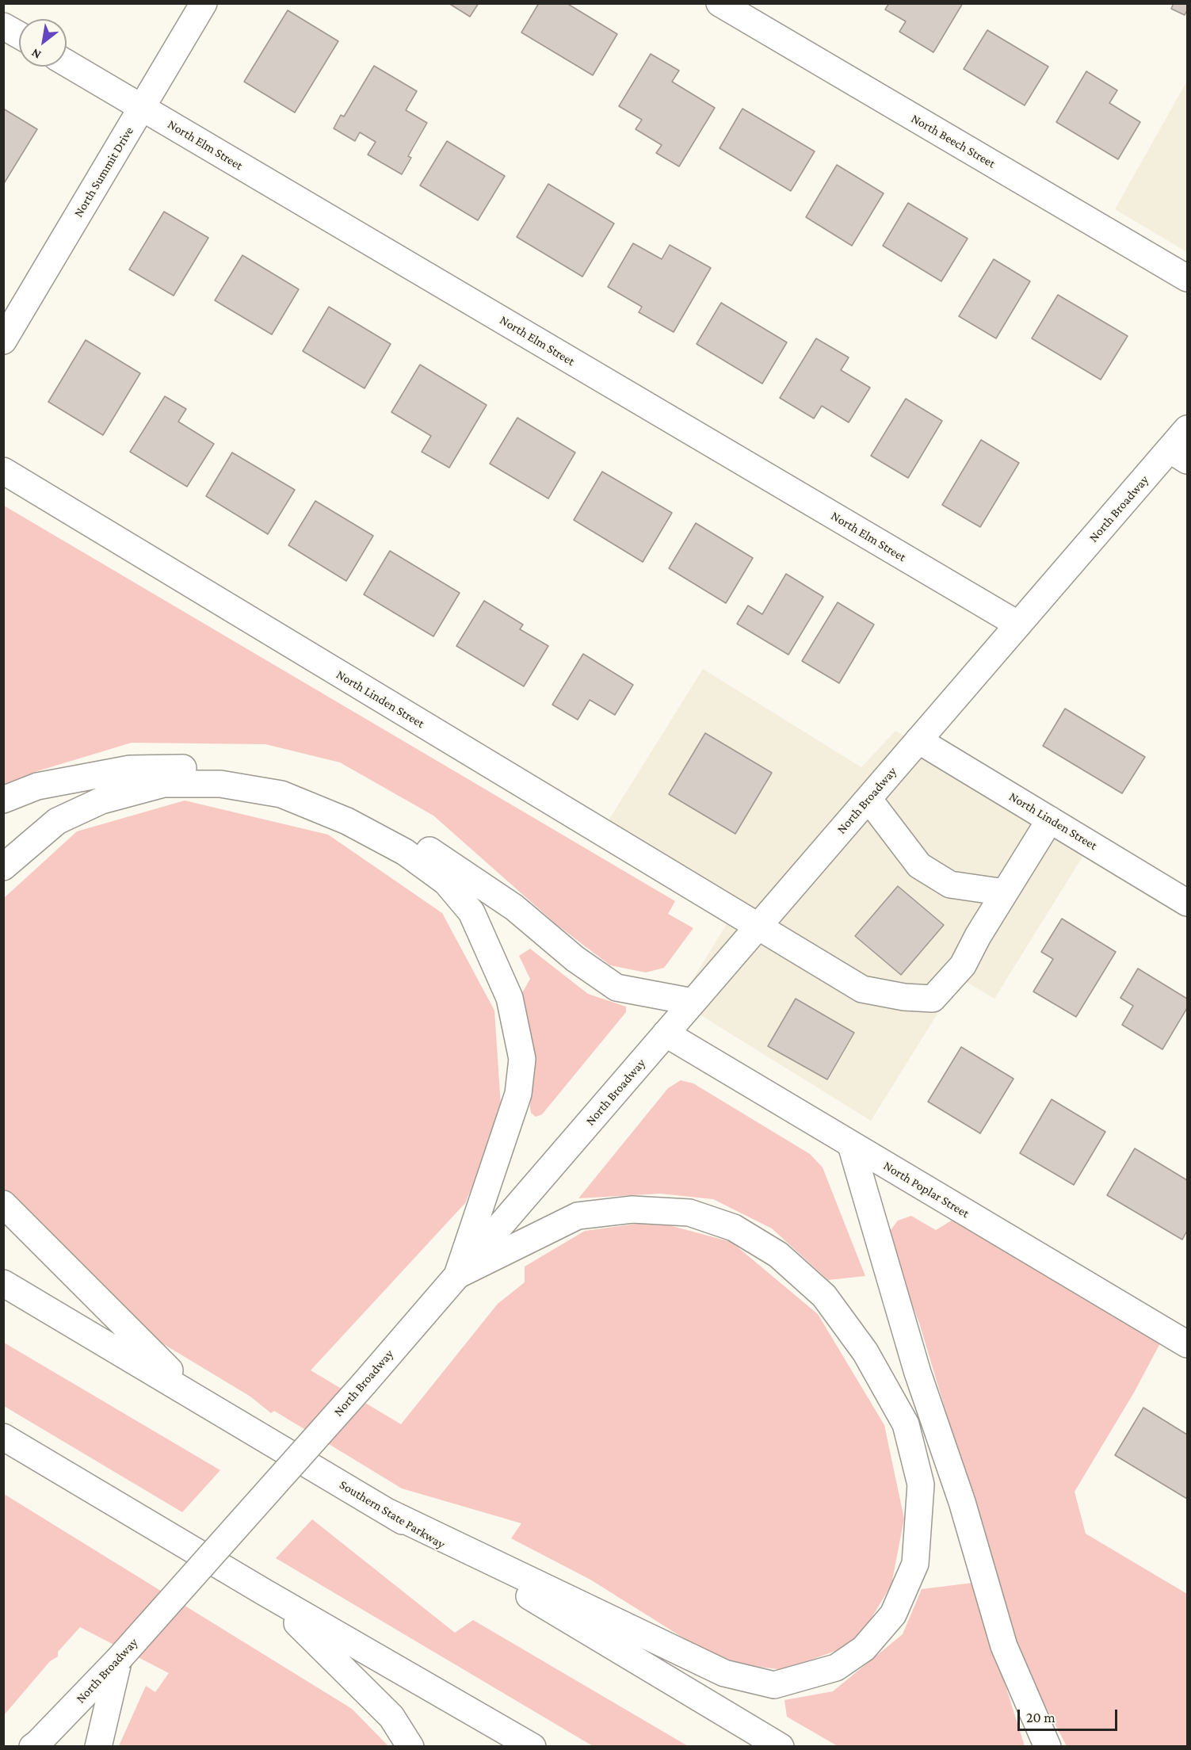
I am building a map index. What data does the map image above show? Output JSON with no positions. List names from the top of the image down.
{
  "streets": {
    "main road": [
      "North Beech Street",
      "North Elm Street",
      "North Summit Drive",
      "North Broadway",
      "North Linden Street",
      "North Poplar Street",
      "Southern State Parkway"
    ]
  },
  "crossings": [
    ["North Elm Street", "North Summit Drive"],
    ["North Elm Street", "North Broadway"],
    ["North Broadway", "North Linden Street"],
    ["North Broadway", "North Poplar Street"]
  ],
  "scale_bar": "20 m",
  "north": "bottom left"
}
